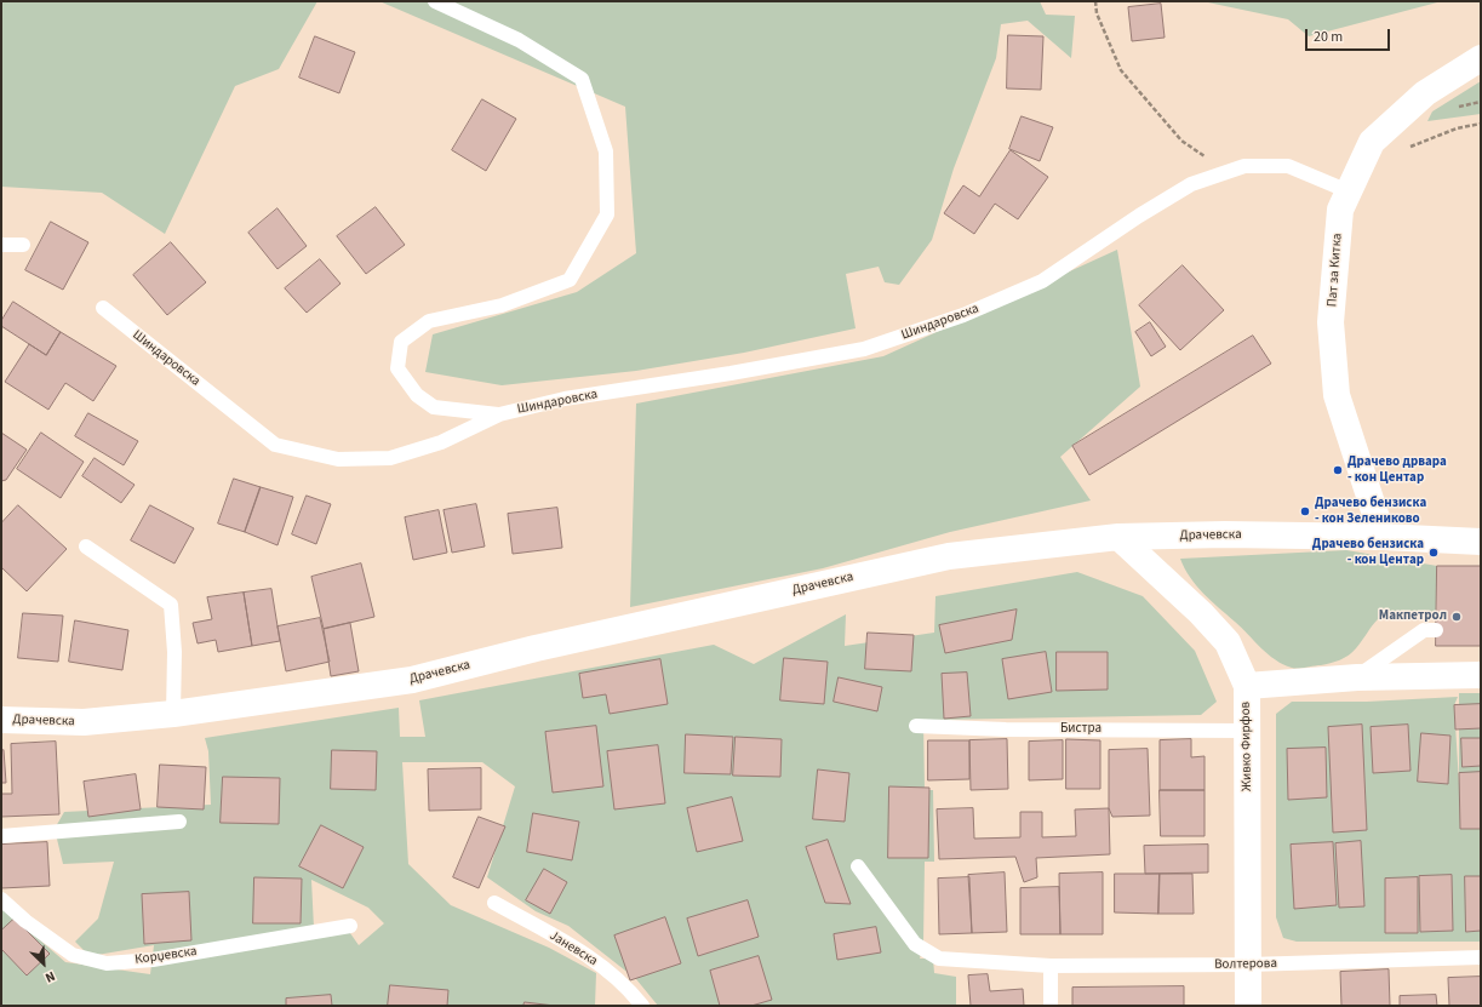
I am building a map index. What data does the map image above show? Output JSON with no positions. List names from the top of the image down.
{
  "streets": {
    "main road": ["Пат за Китка", "Драчевска", "Живко Фирфов"],
    "lane": [
      "Шиндаровска",
      "Бистра",
      "Јаневска",
      "Корџевска",
      "Волтерова"
    ]
  },
  "crossings": [
    ["Пат за Китка", "Шиндаровска"],
    ["Пат за Китка", "Драчевска"],
    ["Драчевска", "Живко Фирфов"],
    ["Бистра", "Живко Фирфов"],
    ["Живко Фирфов", "Волтерова"]
  ],
  "places": [
    "Драчево дрвара - кон Центар",
    "Драчево бензиска - кон Зелениково",
    "Драчево бензиска - кон Центар",
    "Макпетрол"
  ],
  "scale_bar": "20 m",
  "north": "bottom right"
}
